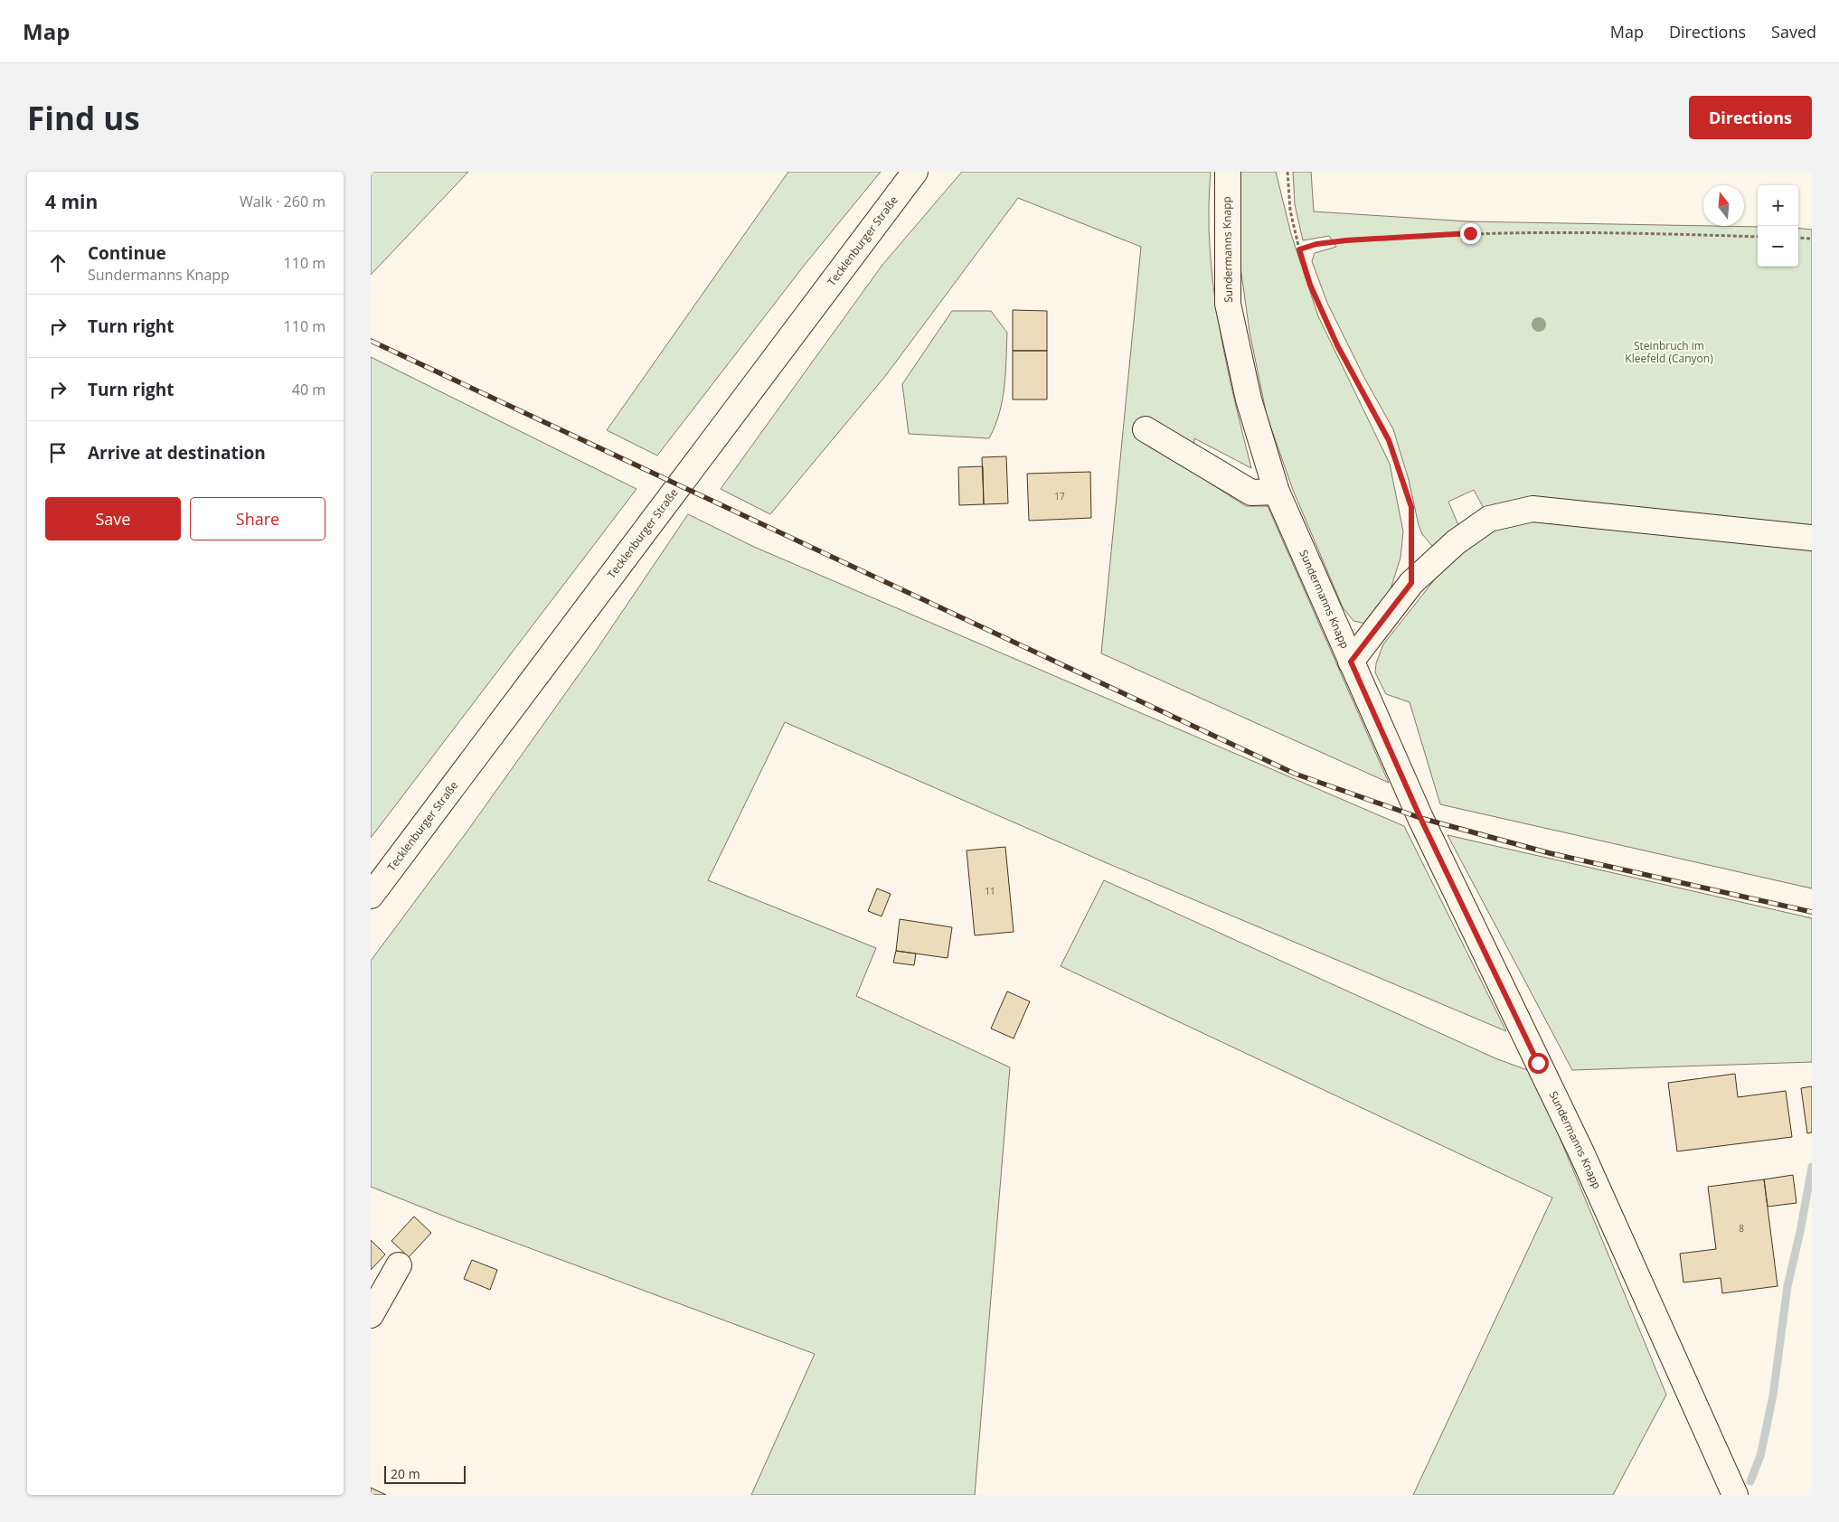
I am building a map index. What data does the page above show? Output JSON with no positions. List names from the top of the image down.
{
  "streets": {
    "street": ["Tecklenburger Straße", "Sundermanns Knapp"]
  },
  "parks": ["Steinbruch im Kleefeld (Canyon)"],
  "house_numbers": ["17", "11", "8"],
  "scale_bar": "20 m",
  "north": "top",
  "page": {
    "header": "Map",
    "nav": ["Map", "Directions", "Saved"],
    "buttons": [
      "Directions",
      ["Save", "Share"]
    ],
    "title": "Find us",
    "heading": ["4 min", "Walk · 260 m"],
    "map_buttons": ["+", "−"],
    "list": [
      ["Continue", "Sundermanns Knapp", "110 m"],
      ["Turn right", "110 m"],
      ["Turn right", "40 m"],
      "Arrive at destination"
    ],
    "scale": "20 m"
  }
}
